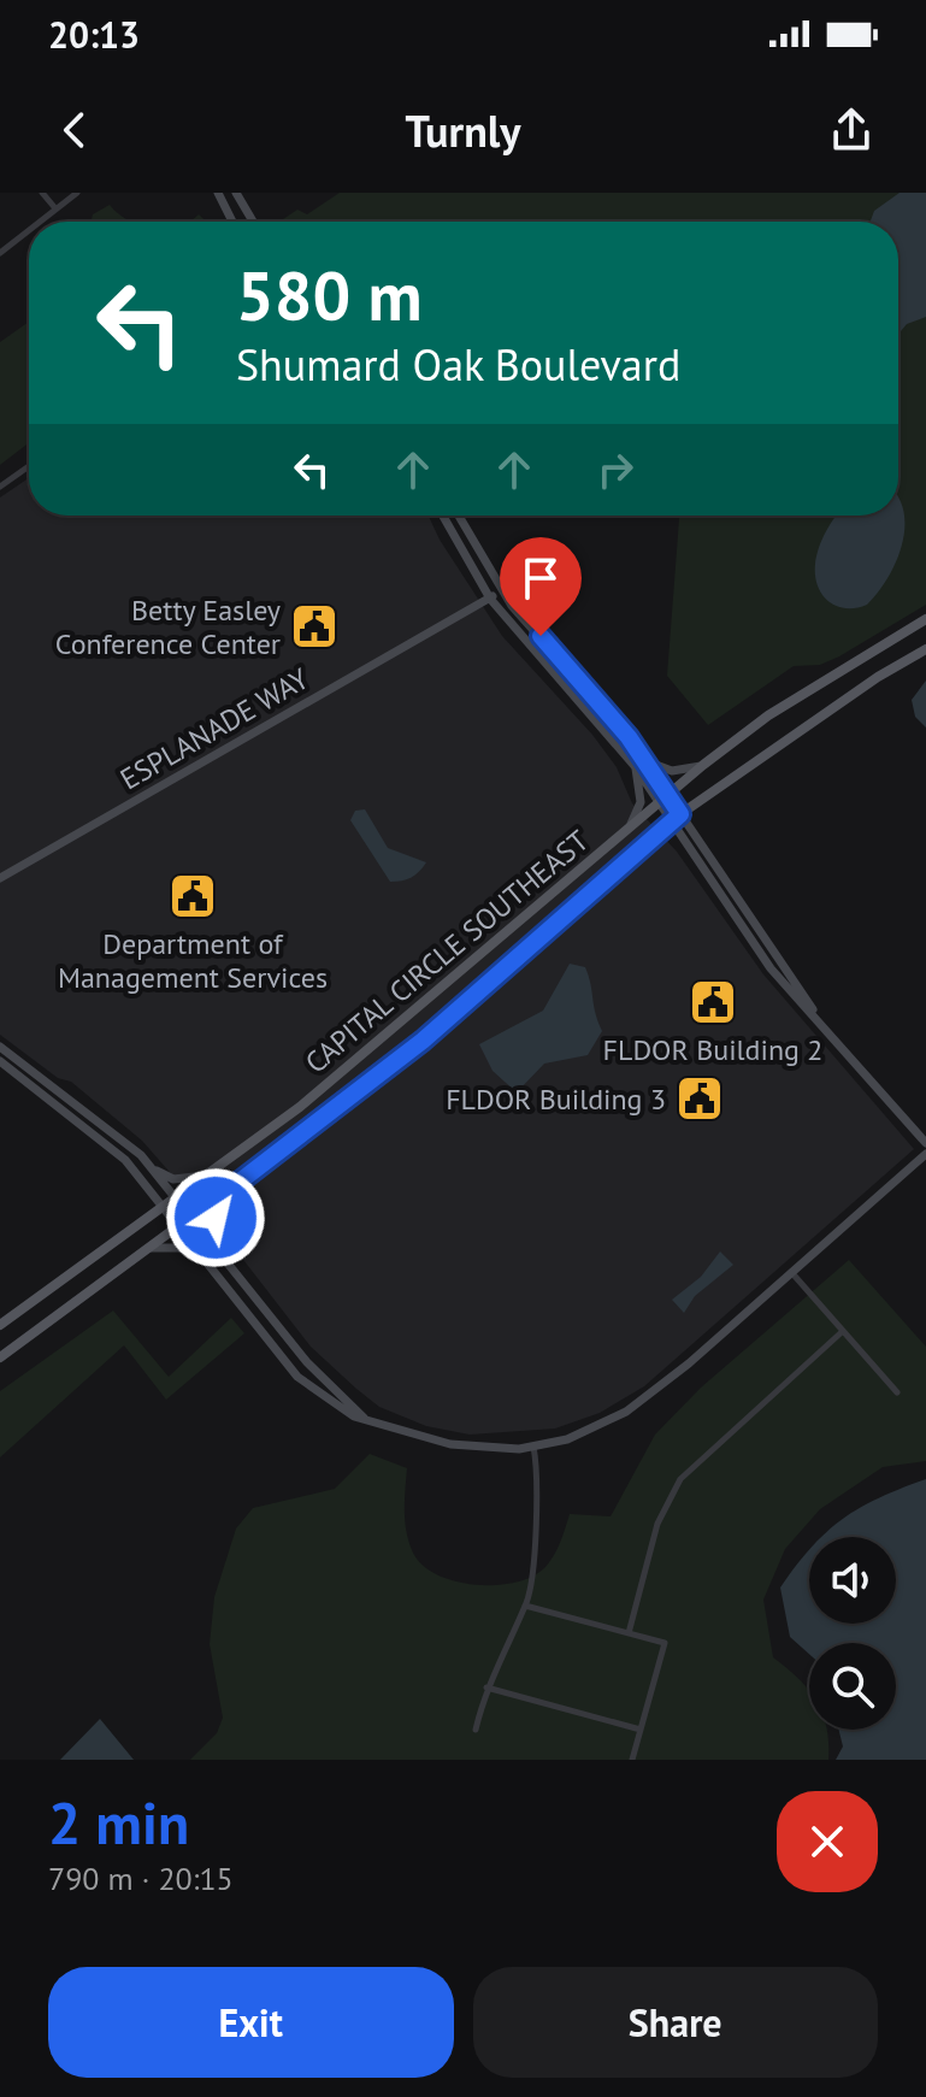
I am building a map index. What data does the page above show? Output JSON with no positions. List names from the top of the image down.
{
  "streets": {
    "main road": ["CAPITAL CIRCLE SOUTHEAST"],
    "street": ["ESPLANADE WAY"]
  },
  "places": {
    "public building": [
      "Betty Easley Conference Center",
      "Department of Management Services",
      "FLDOR Building 2",
      "FLDOR Building 3"
    ]
  },
  "page": {
    "status": "20:13",
    "header": "Turnly",
    "turn": ["580 m", "Shumard Oak Boulevard"],
    "heading": ["2 min", "790 m · 20:15"],
    "buttons": ["Exit", "Share"]
  }
}
